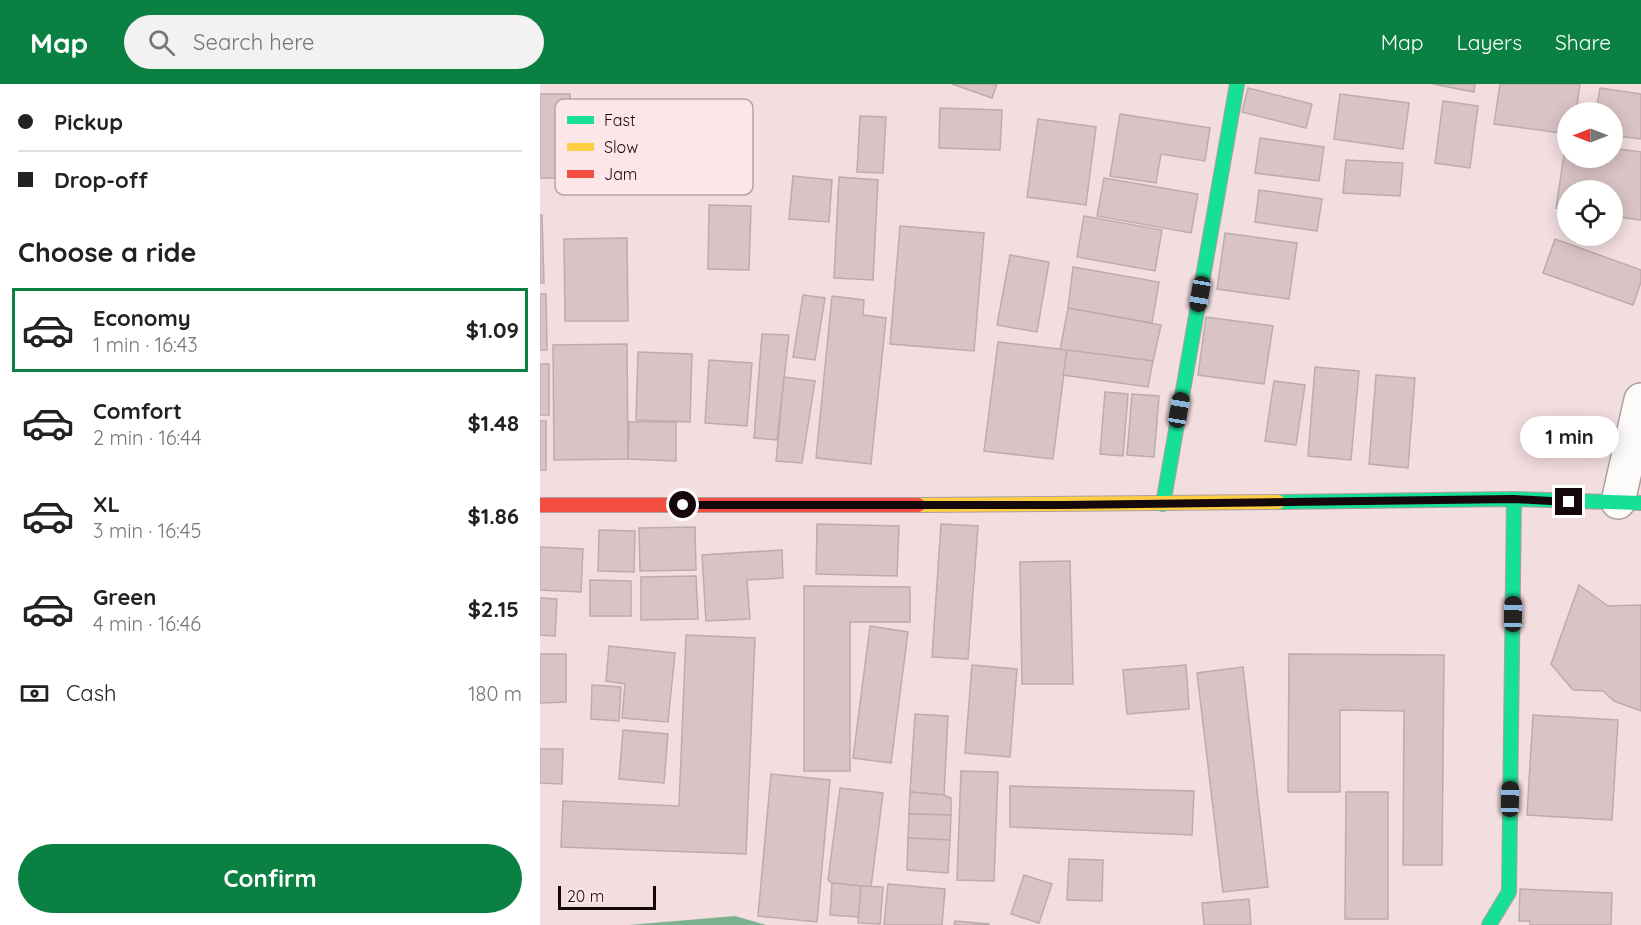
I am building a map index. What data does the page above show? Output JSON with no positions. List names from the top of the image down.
{
  "legend": ["Fast", "Slow", "Jam"],
  "scale_bar": "20 m",
  "north": "left",
  "page": {
    "header": "Map",
    "search": "Search here",
    "nav": ["Map", "Layers", "Share"],
    "banner": ["Pickup", "Drop-off"],
    "heading": "Choose a ride",
    "list": [
      {
        "name": "Economy",
        "note": "1 min · 16:43",
        "value": "$1.09"
      },
      {
        "name": "Comfort",
        "note": "2 min · 16:44",
        "value": "$1.48"
      },
      {
        "name": "XL",
        "note": "3 min · 16:45",
        "value": "$1.86"
      },
      {
        "name": "Green",
        "note": "4 min · 16:46",
        "value": "$2.15"
      }
    ],
    "bubble": "1 min",
    "pay": ["Cash", "180 m"],
    "buttons": "Confirm",
    "scale": "20 m"
  }
}
